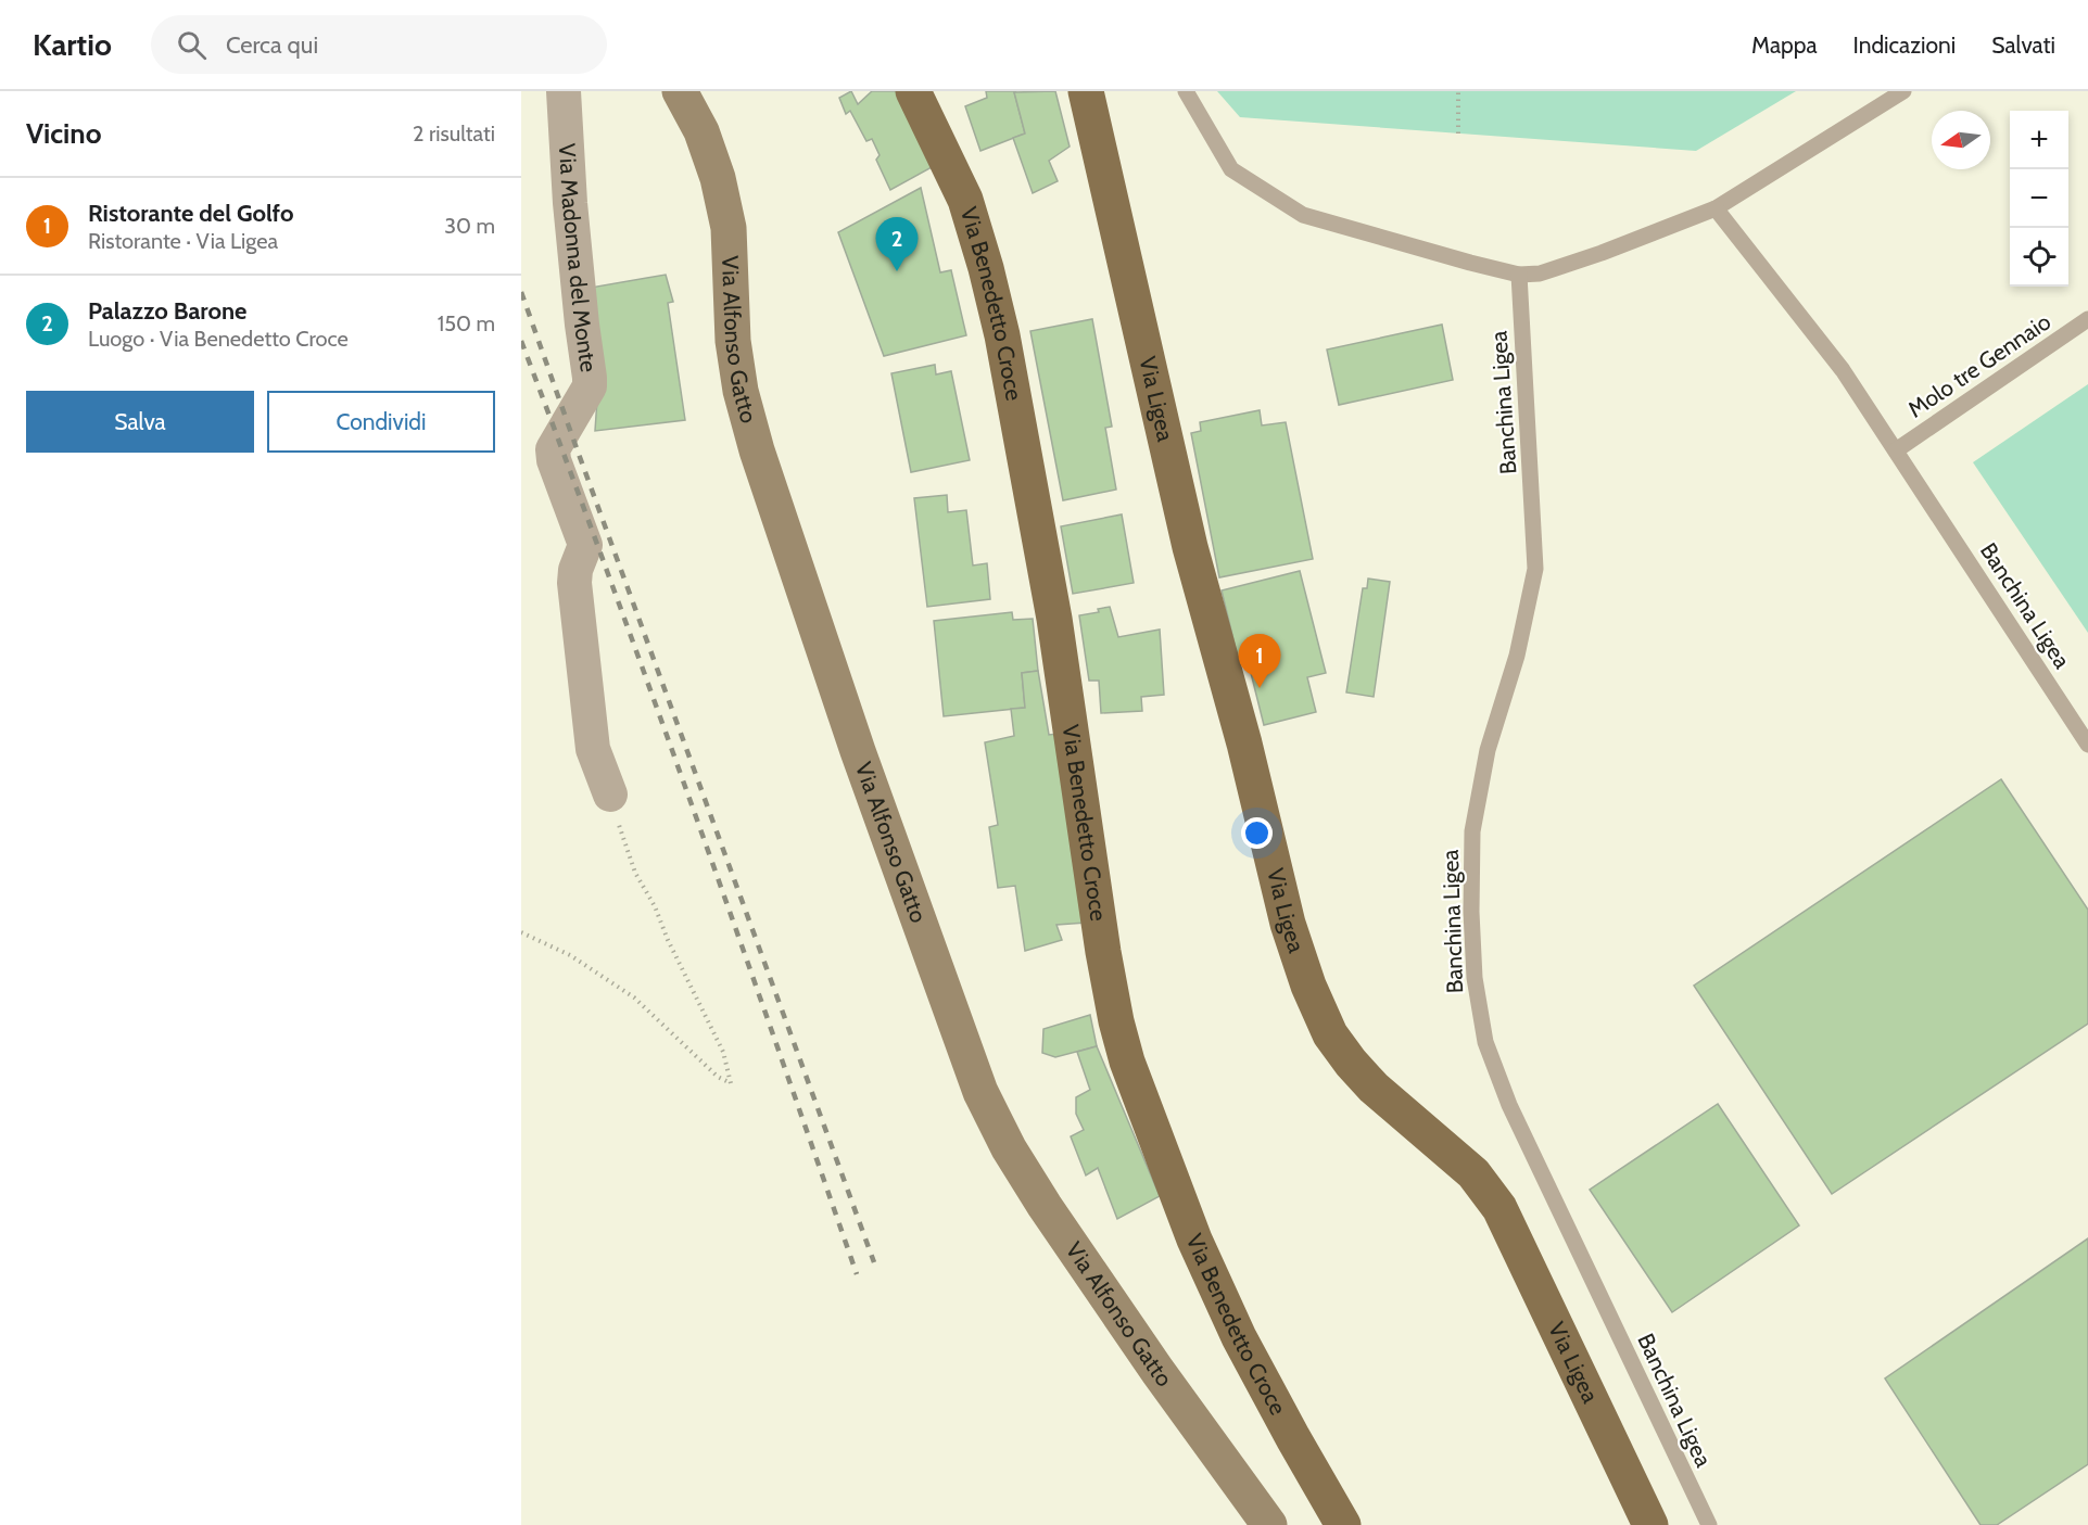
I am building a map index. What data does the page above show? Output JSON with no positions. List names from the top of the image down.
{
  "streets": {
    "main road": ["Via Benedetto Croce", "Via Alfonso Gatto", "Via Ligea"],
    "street": ["Via Madonna del Monte"],
    "lane": ["Molo tre Gennaio", "Banchina Ligea"]
  },
  "crossings": [
    ["Molo tre Gennaio", "Banchina Ligea"]
  ],
  "north": "left",
  "page": {
    "header": "Kartio",
    "search": "Cerca qui",
    "nav": ["Mappa", "Indicazioni", "Salvati"],
    "heading": ["Vicino", "2 risultati"],
    "map_buttons": ["+", "−"],
    "list": [
      {
        "mark": "1",
        "name": "Ristorante del Golfo",
        "note": "Ristorante · Via Ligea",
        "value": "30 m"
      },
      {
        "mark": "2",
        "name": "Palazzo Barone",
        "note": "Luogo · Via Benedetto Croce",
        "value": "150 m"
      }
    ],
    "pins": ["2", "1"],
    "buttons": ["Salva", "Condividi"]
  }
}
